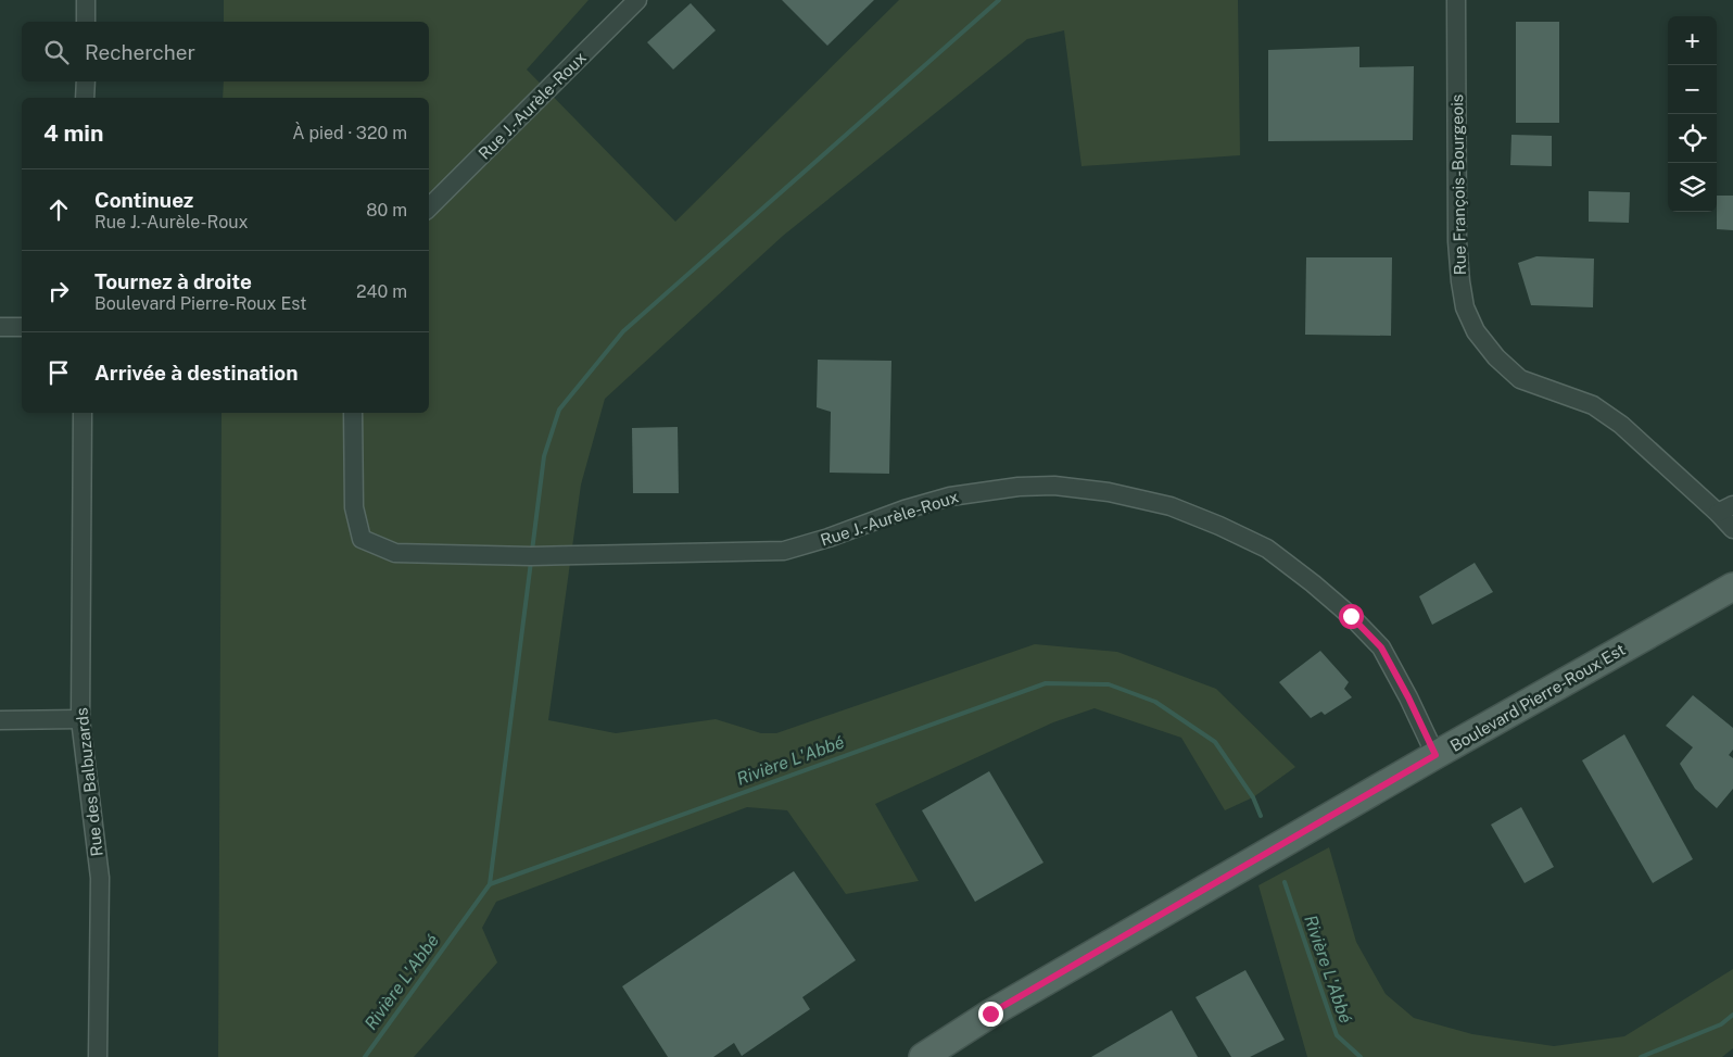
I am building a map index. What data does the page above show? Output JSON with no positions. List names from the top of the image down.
{
  "streets": {
    "main road": ["Boulevard Pierre-Roux Est"],
    "street": ["Rue J.-Aurèle-Roux", "Rue François-Bourgeois", "Rue des Balbuzards"]
  },
  "crossings": [
    ["Rue J.-Aurèle-Roux", "Boulevard Pierre-Roux Est"]
  ],
  "water": ["Rivière L'Abbé"],
  "page": {
    "map_buttons": ["+", "−"],
    "search": "Rechercher",
    "heading": ["4 min", "À pied · 320 m"],
    "list": [
      ["Continuez", "Rue J.-Aurèle-Roux", "80 m"],
      ["Tournez à droite", "Boulevard Pierre-Roux Est", "240 m"],
      "Arrivée à destination"
    ]
  }
}
